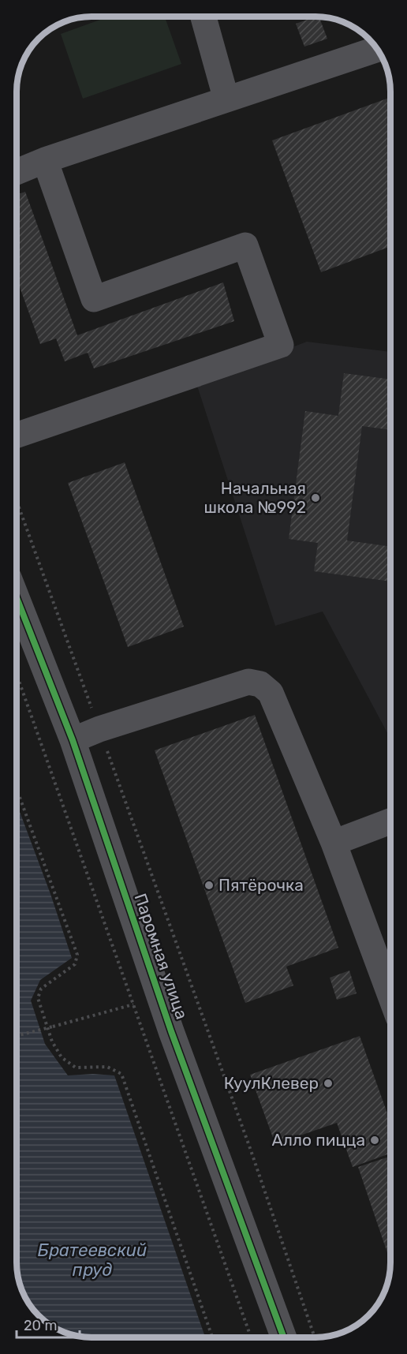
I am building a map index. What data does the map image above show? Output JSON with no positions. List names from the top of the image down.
{
  "streets": {
    "street": ["Паромная улица"]
  },
  "water": ["Братеевский пруд"],
  "places": [
    "Начальная школа №992",
    "Пятёрочка",
    "КуулКлевер",
    "Алло пицца"
  ],
  "scale_bar": "20 m"
}
